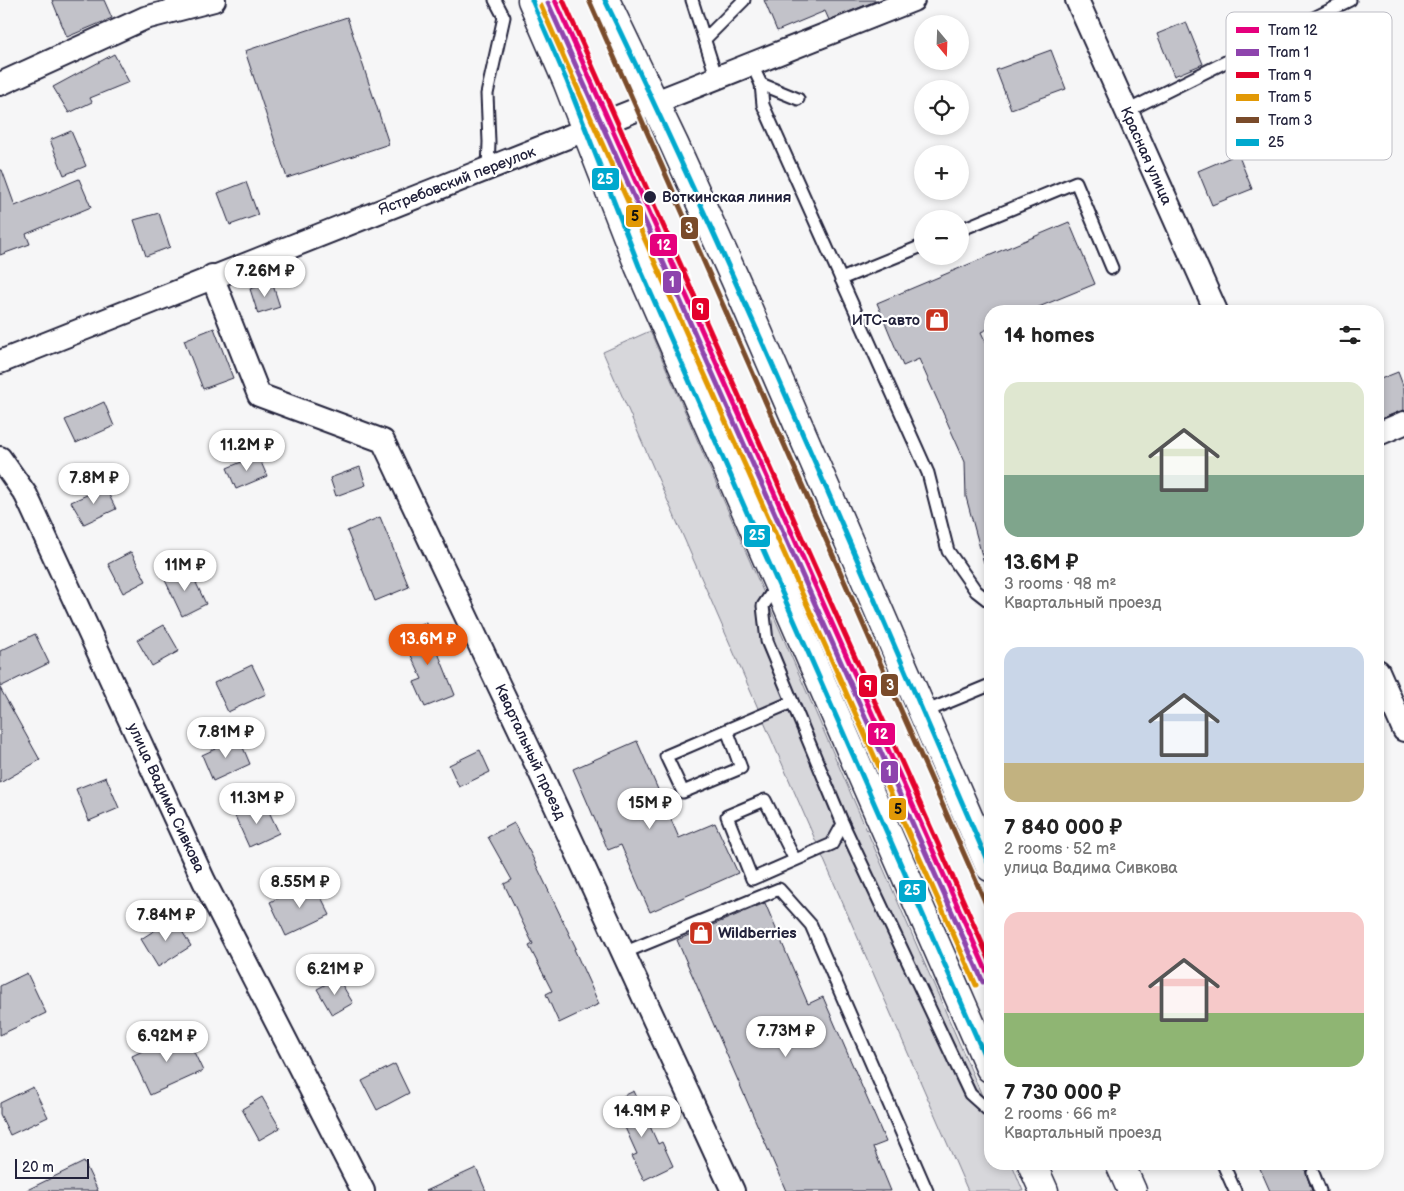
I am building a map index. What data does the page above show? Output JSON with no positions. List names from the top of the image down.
{
  "streets": {
    "street": [
      "Красная улица",
      "Ястребовский переулок",
      "Квартальный проезд",
      "улица Вадима Сивкова"
    ]
  },
  "crossings": [
    ["Ястребовский переулок", "Квартальный проезд"]
  ],
  "places": {
    "other": ["Воткинская линия"],
    "shop": ["ИТС-авто", "Wildberries"]
  },
  "lines": [
    "tram line 12",
    "tram line 9",
    "tram line 3",
    "transit line 25",
    "tram line 1",
    "tram line 5"
  ],
  "legend": [
    "Tram 12",
    "Tram 1",
    "Tram 9",
    "Tram 5",
    "Tram 3",
    "25"
  ],
  "scale_bar": "20 m",
  "north": "bottom",
  "page": {
    "map_buttons": ["+", "−"],
    "price": [
      "7.26M ₽",
      "11.2M ₽",
      "7.8M ₽",
      "11M ₽",
      "13.6M ₽",
      "7.81M ₽",
      "11.3M ₽",
      "15M ₽",
      "8.55M ₽",
      "7.84M ₽",
      "6.21M ₽",
      "7.73M ₽",
      "6.92M ₽",
      "14.9M ₽"
    ],
    "heading": "14 homes",
    "list": [
      {
        "name": "13.6M ₽",
        "note": "3 rooms · 98 m² · Квартальный проезд"
      },
      {
        "name": "7 840 000 ₽",
        "note": "2 rooms · 52 m² · улица Вадима Сивкова"
      },
      {
        "name": "7 730 000 ₽",
        "note": "2 rooms · 66 m² · Квартальный проезд"
      }
    ],
    "scale": "20 m"
  }
}
